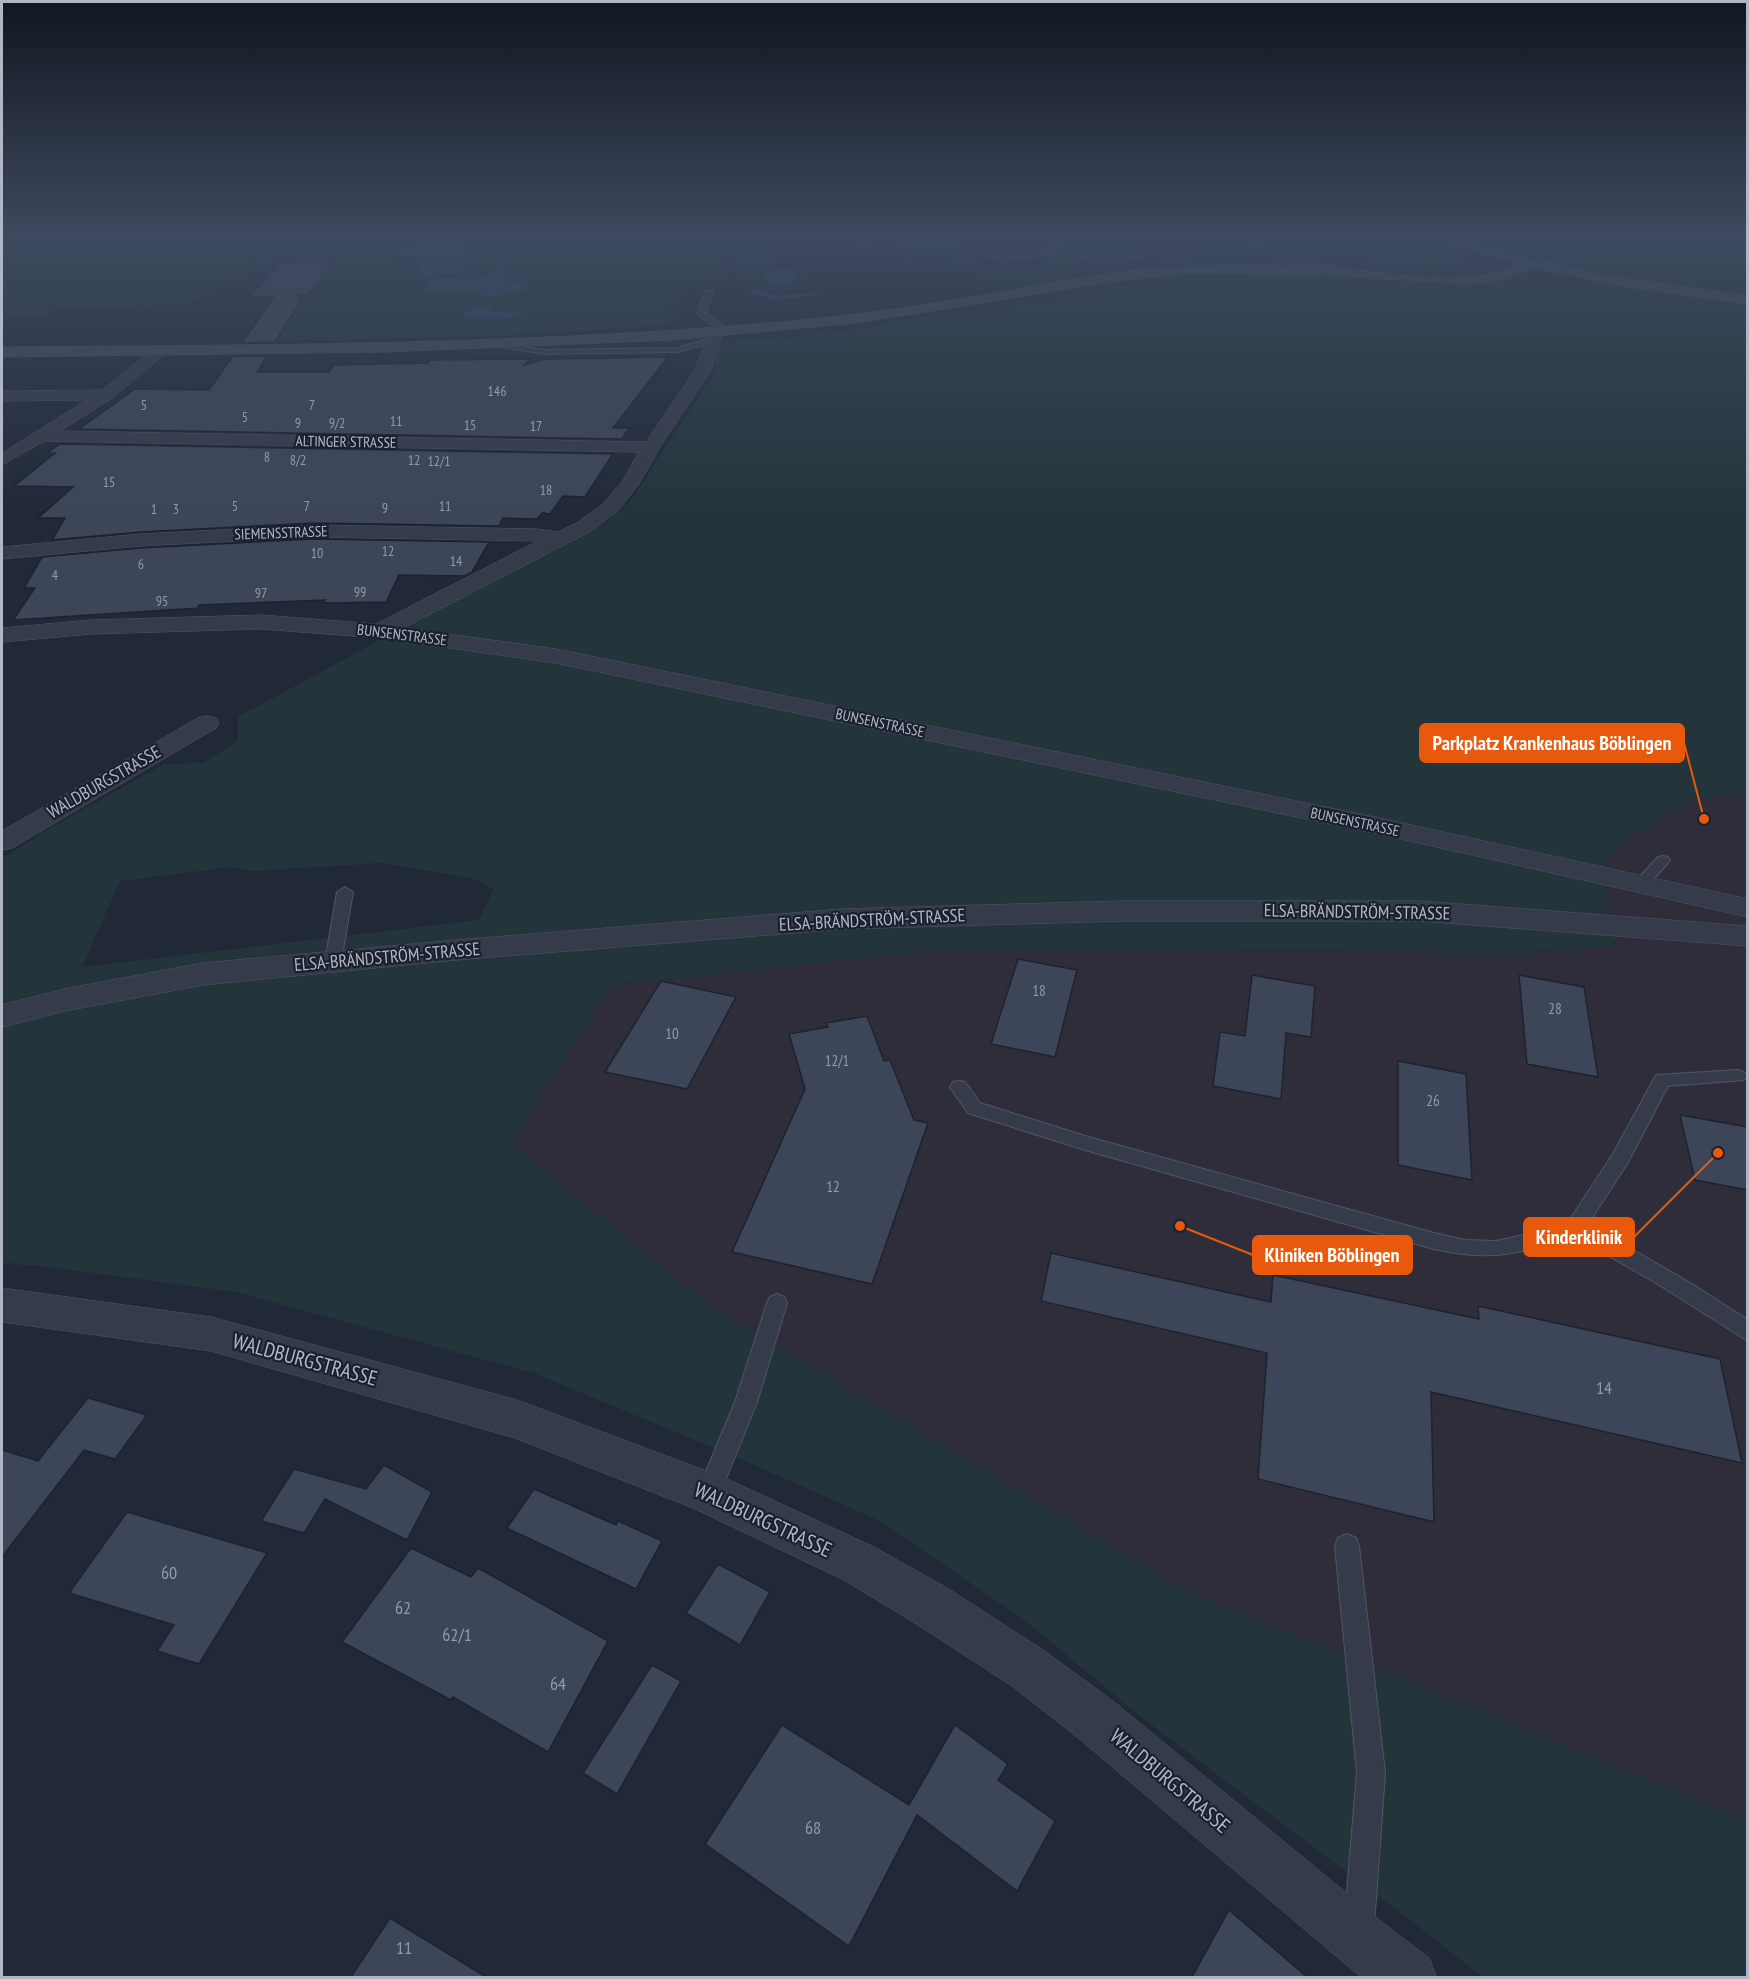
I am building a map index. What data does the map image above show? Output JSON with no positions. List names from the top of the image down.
{
  "streets": {
    "street": [
      "ALTINGER STRASSE",
      "SIEMENSSTRASSE",
      "BUNSENSTRASSE",
      "WALDBURGSTRASSE",
      "ELSA-BRÄNDSTRÖM-STRASSE"
    ]
  },
  "places": ["Parkplatz Krankenhaus Böblingen", "Kinderklinik", "Kliniken Böblingen"],
  "house_numbers": [
    "146",
    "5",
    "7",
    "5",
    "11",
    "9",
    "9/2",
    "15",
    "17",
    "8",
    "8/2",
    "12",
    "12/1",
    "15",
    "18",
    "5",
    "7",
    "11",
    "9",
    "1",
    "3",
    "12",
    "10",
    "14",
    "6",
    "4",
    "99",
    "97",
    "95",
    "18",
    "28",
    "10",
    "12/1",
    "26",
    "12",
    "14",
    "60",
    "62",
    "62/1",
    "64",
    "68",
    "11"
  ]
}
